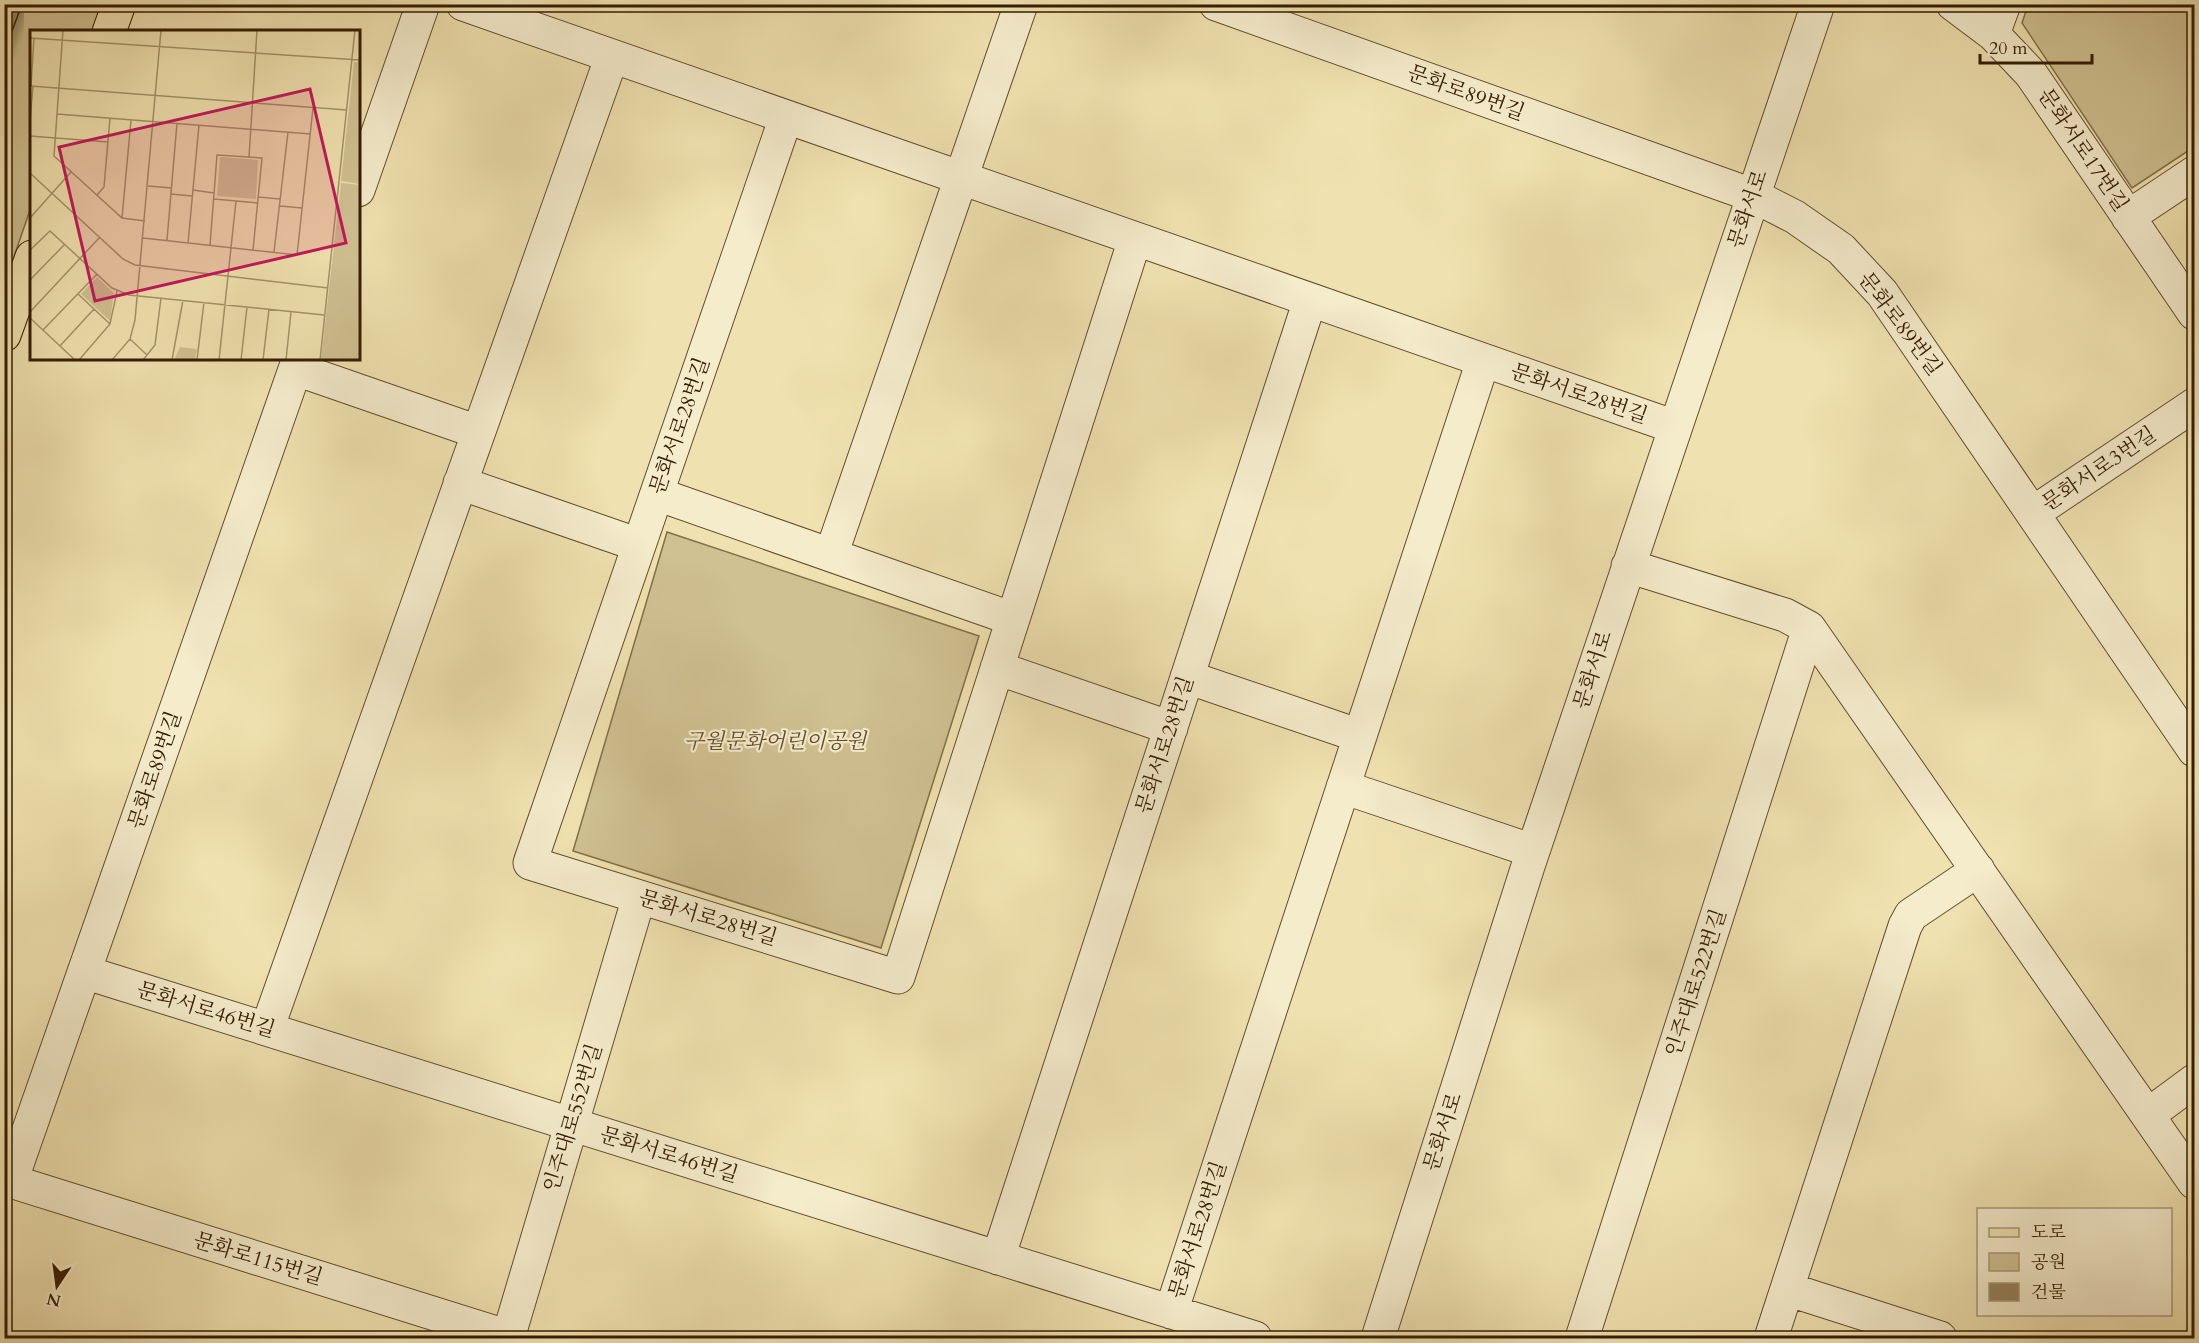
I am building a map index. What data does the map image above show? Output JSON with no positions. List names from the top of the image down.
{
  "streets": {
    "street": [
      "문화로89번길",
      "문화서로17번길",
      "문화서로",
      "문화서로28번길",
      "문화서로3번길",
      "인주대로522번길",
      "문화서로46번길",
      "인주대로552번길",
      "문화로115번길"
    ]
  },
  "crossings": [
    ["문화로89번길", "문화서로"],
    ["문화로89번길", "문화서로3번길"],
    ["문화로89번길", "문화서로46번길"],
    ["문화로89번길", "문화로115번길"],
    ["문화서로", "문화서로28번길"],
    ["문화서로28번길", "문화서로46번길"],
    ["문화서로28번길", "인주대로552번길"],
    ["문화서로46번길", "인주대로552번길"],
    ["인주대로552번길", "문화로115번길"]
  ],
  "parks": ["구월문화어린이공원"],
  "legend": ["도로", "공원", "건물"],
  "scale_bar": "20 m",
  "north": "bottom"
}
